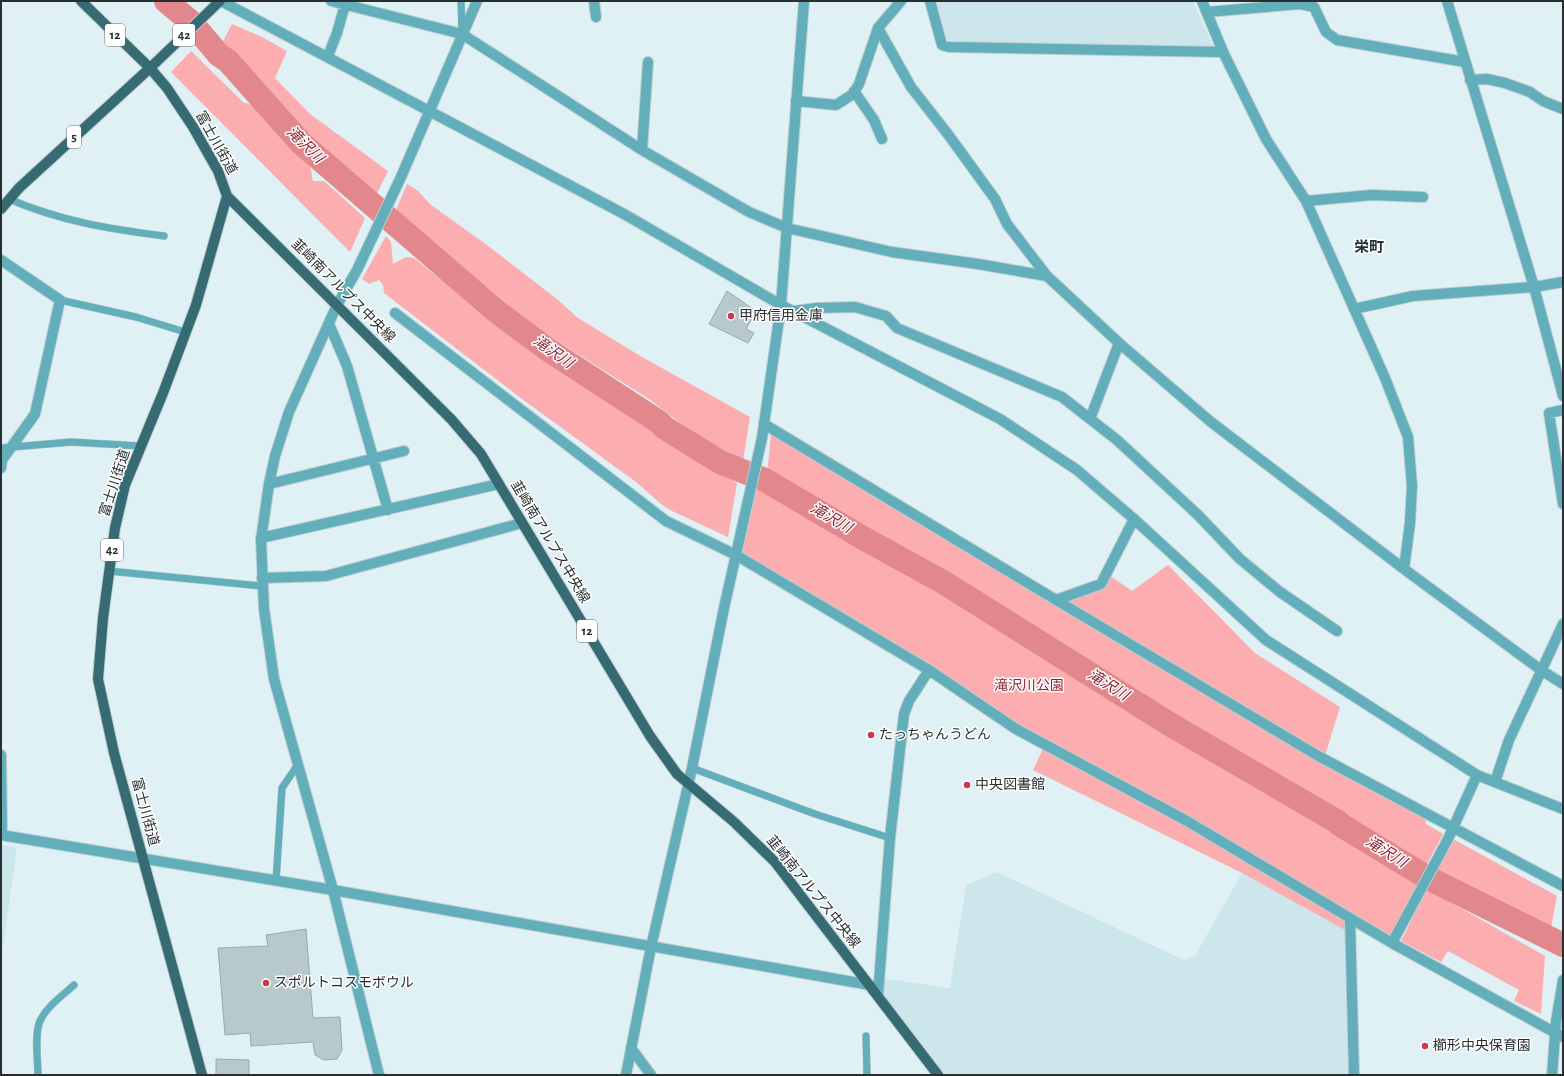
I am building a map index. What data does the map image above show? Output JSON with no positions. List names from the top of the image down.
{
  "streets": {
    "main road": [
      "12",
      "42",
      "5",
      "富士川街道",
      "韮崎南アルプス中央線"
    ]
  },
  "crossings": [
    ["12", "42"],
    ["12", "5"],
    ["12", "富士川街道"],
    ["42", "5"],
    ["42", "富士川街道"],
    ["5", "富士川街道"],
    ["富士川街道", "韮崎南アルプス中央線"]
  ],
  "districts": ["栄町"],
  "water": ["滝沢川"],
  "parks": ["滝沢川公園"],
  "places": [
    "甲府信用金庫",
    "たっちゃんうどん",
    "中央図書館",
    "スポルトコスモボウル",
    "櫛形中央保育園"
  ]
}
